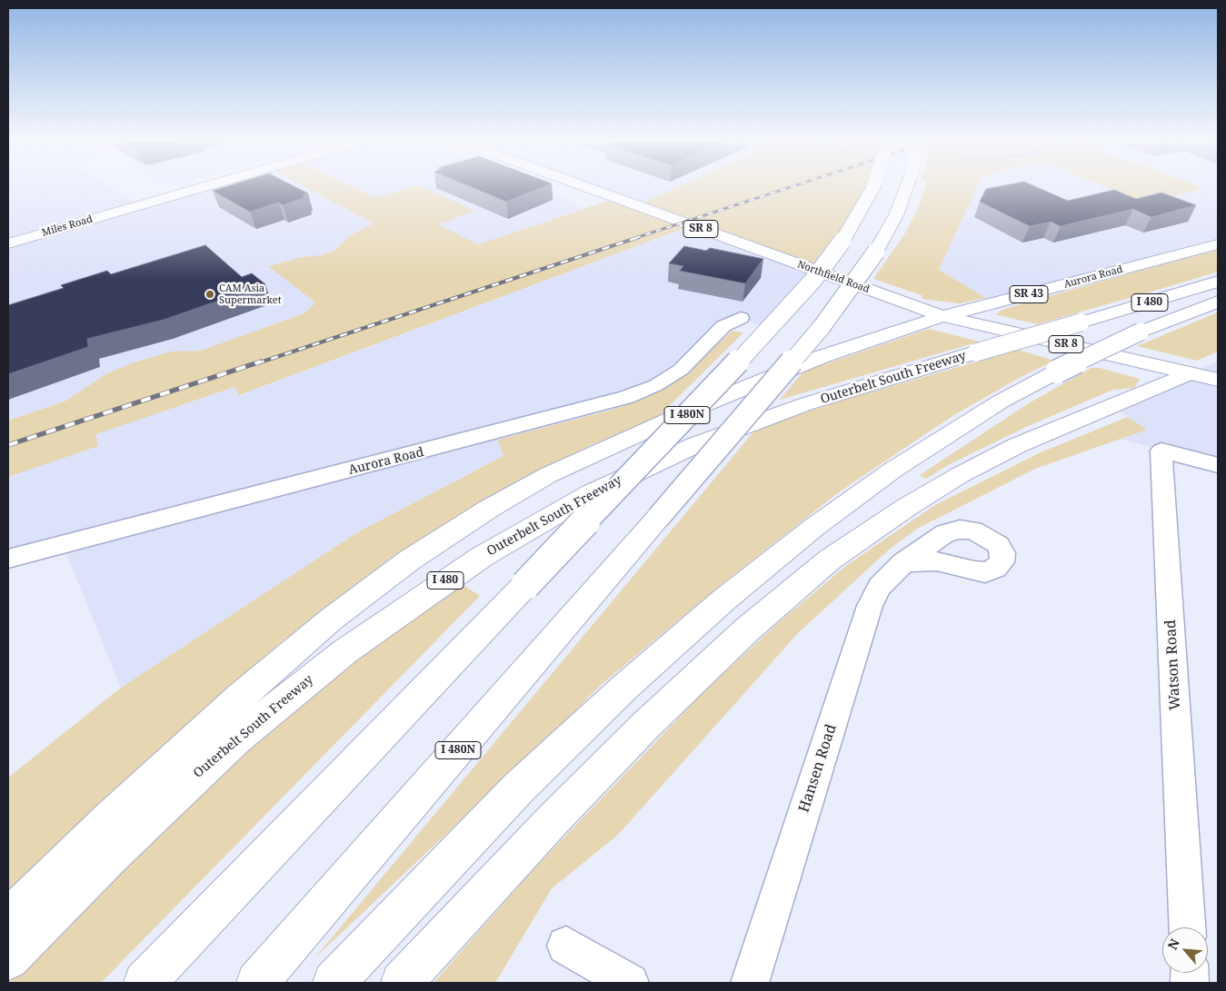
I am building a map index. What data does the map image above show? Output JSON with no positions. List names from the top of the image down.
{
  "streets": {
    "main road": [
      "Miles Road",
      "SR 8",
      "Northfield Road",
      "Aurora Road",
      "SR 43",
      "I 480",
      "Outerbelt South Freeway",
      "I 480N"
    ],
    "street": ["Watson Road", "Hansen Road"]
  },
  "crossings": [
    ["Northfield Road", "Aurora Road"]
  ],
  "places": ["CAM Asia Supermarket"],
  "north": "top left"
}
